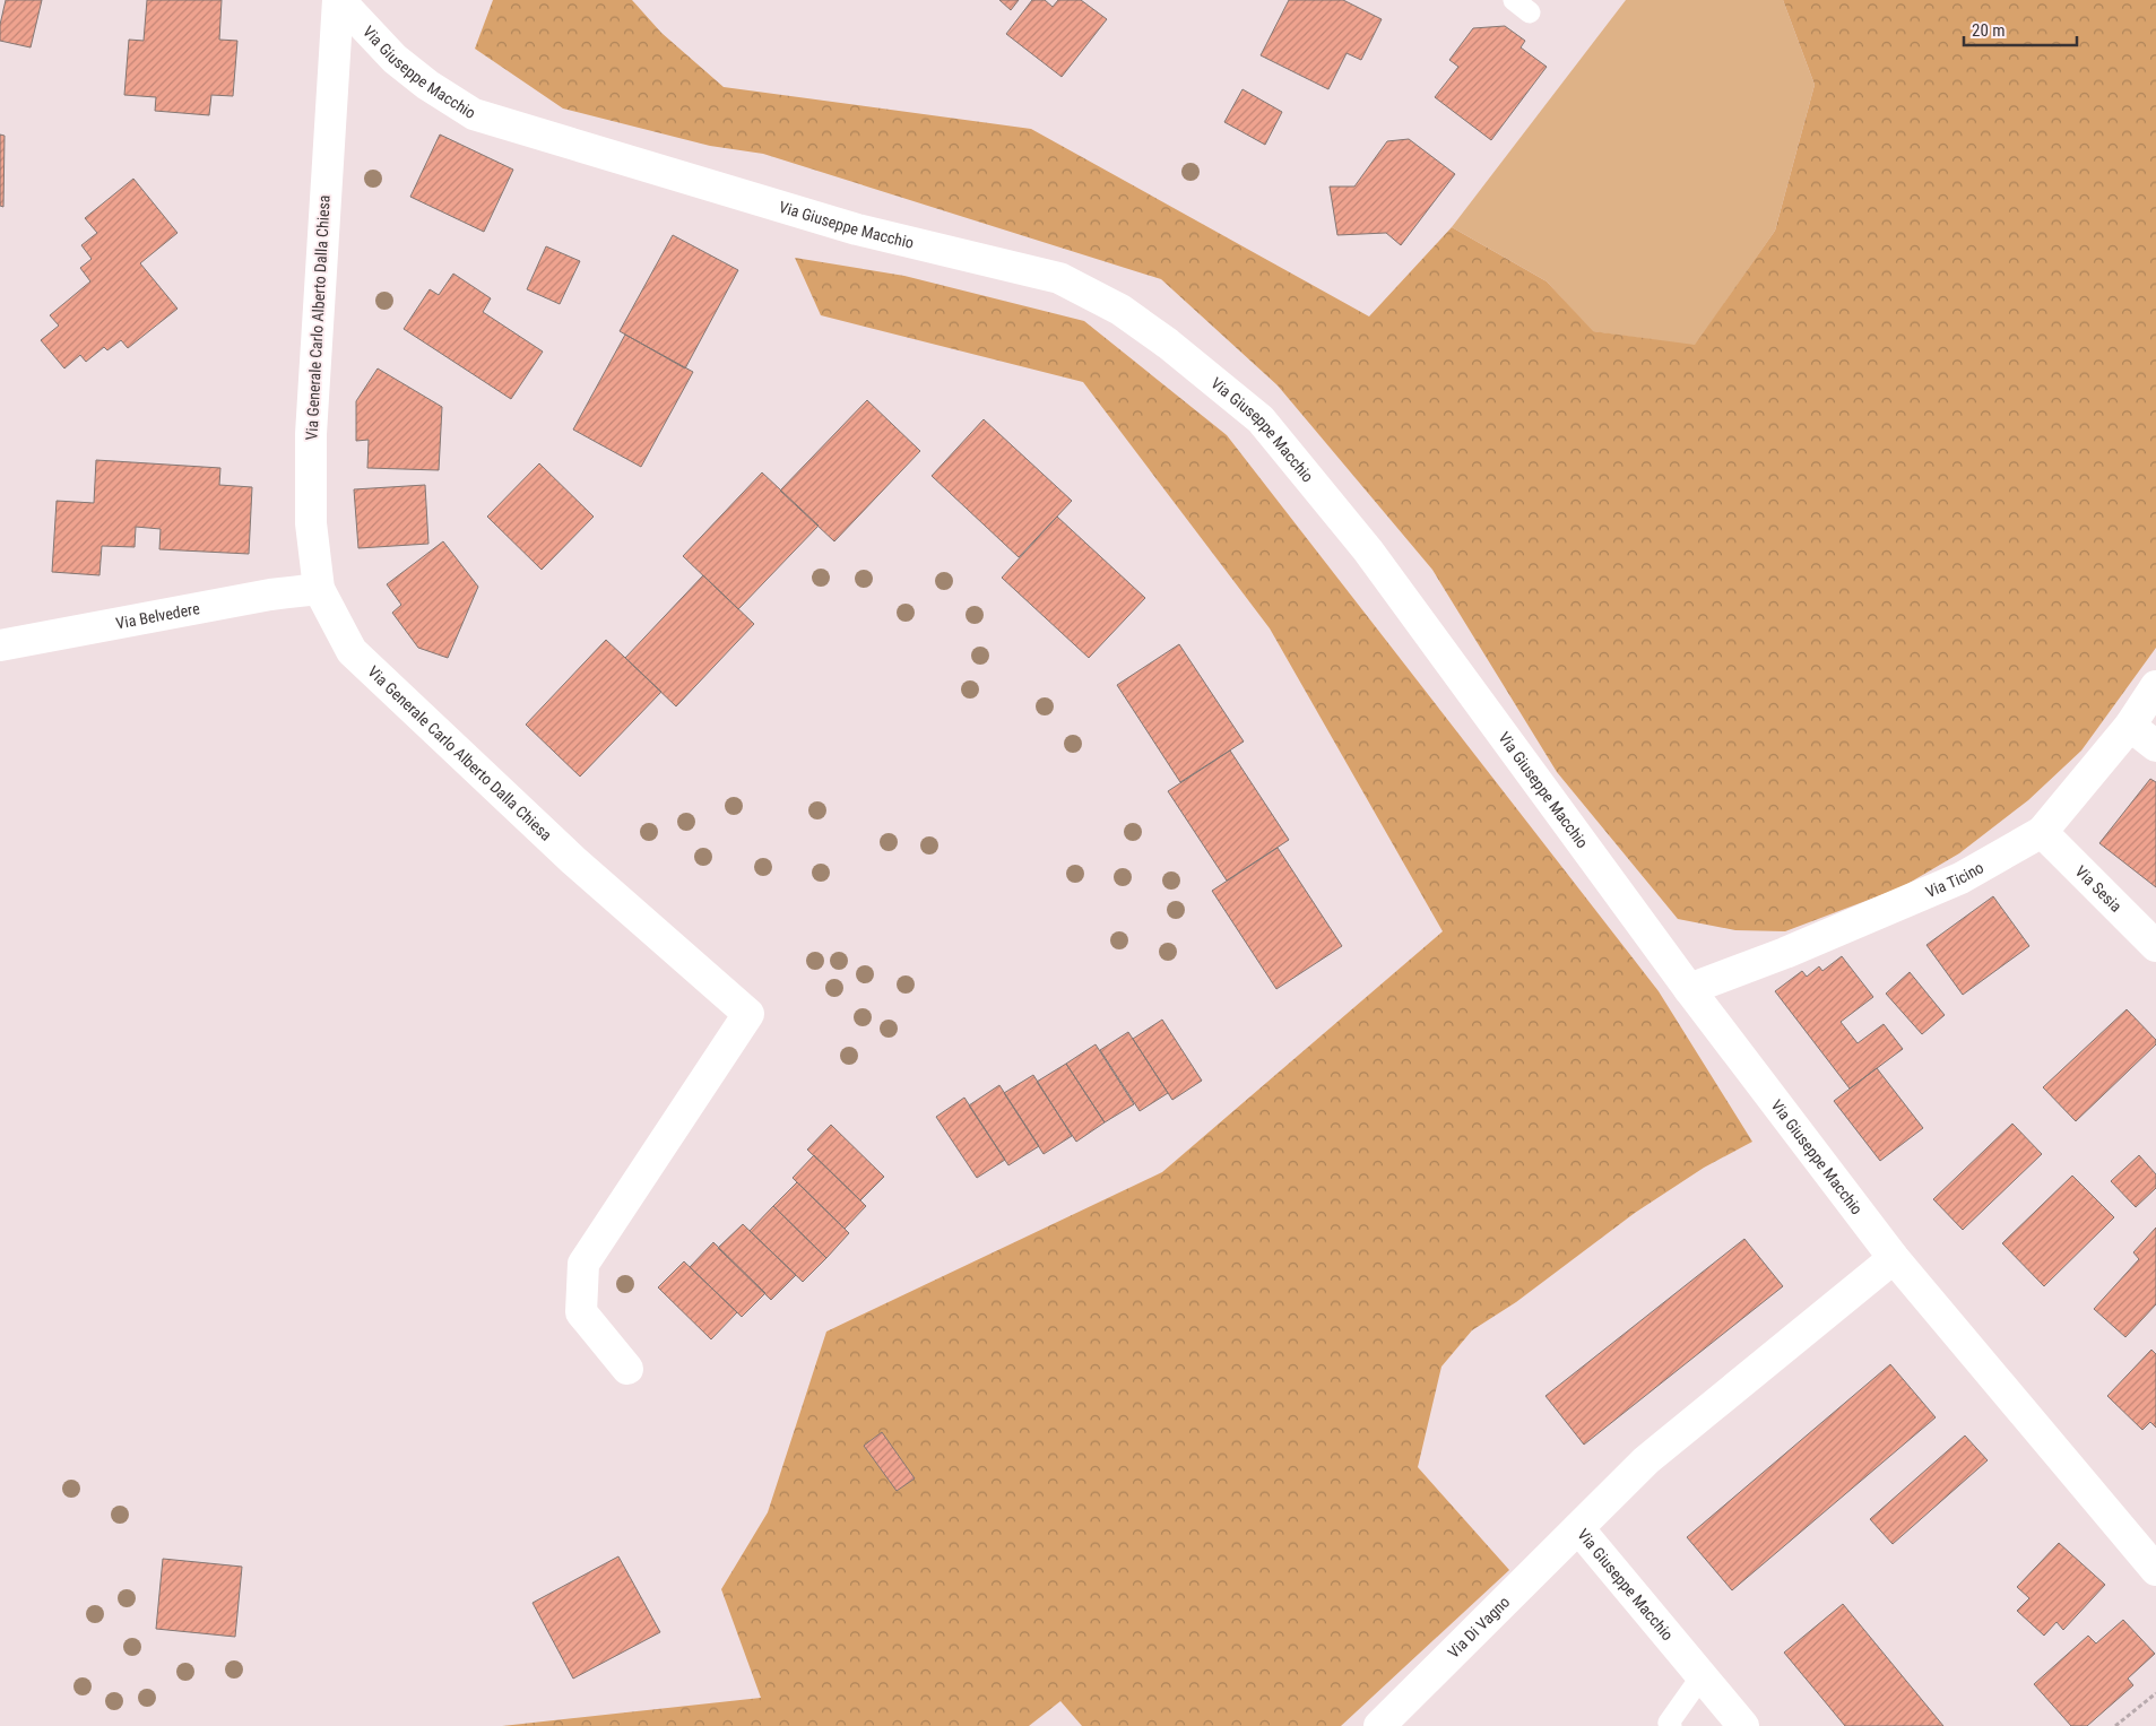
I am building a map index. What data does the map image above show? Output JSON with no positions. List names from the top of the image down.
{
  "streets": {
    "street": [
      "Via Giuseppe Macchio",
      "Via Generale Carlo Alberto Dalla Chiesa",
      "Via Belvedere",
      "Via Ticino",
      "Via Sesia",
      "Via Di Vagno"
    ]
  },
  "crossings": [
    ["Via Giuseppe Macchio", "Via Generale Carlo Alberto Dalla Chiesa"],
    ["Via Giuseppe Macchio", "Via Ticino"],
    ["Via Giuseppe Macchio", "Via Di Vagno"],
    ["Via Generale Carlo Alberto Dalla Chiesa", "Via Belvedere"],
    ["Via Ticino", "Via Sesia"]
  ],
  "scale_bar": "20 m"
}
